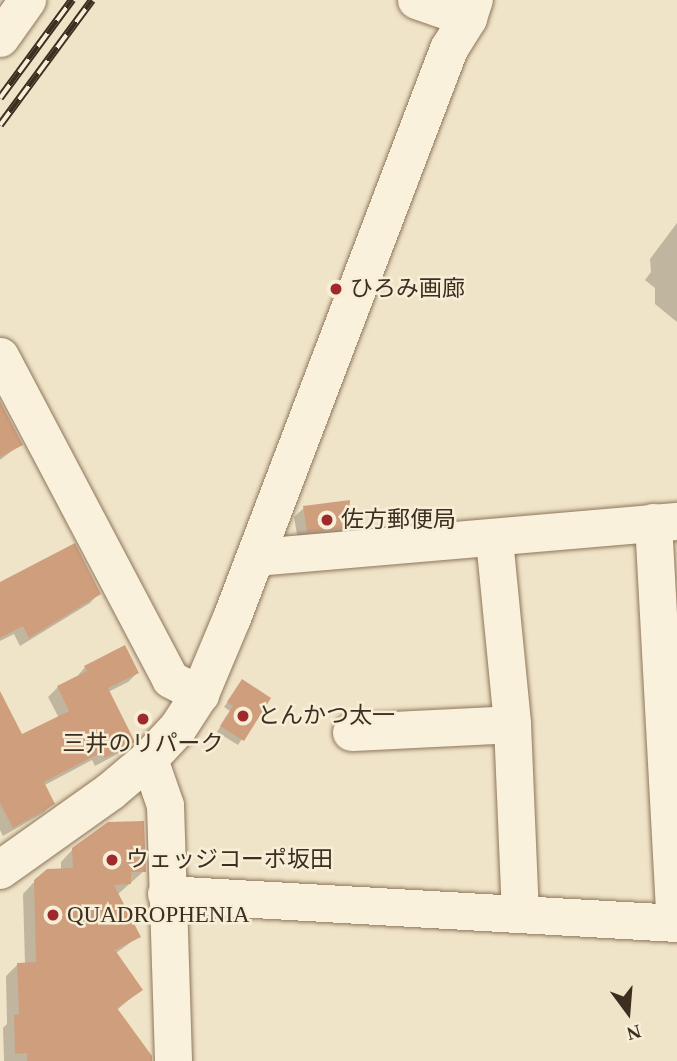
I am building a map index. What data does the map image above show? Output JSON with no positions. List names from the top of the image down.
{
  "places": [
    "ひろみ画廊",
    "佐方郵便局",
    "とんかつ太一",
    "三井のリパーク",
    "ウェッジコーポ坂田",
    "QUADROPHENIA"
  ],
  "north": "bottom"
}
